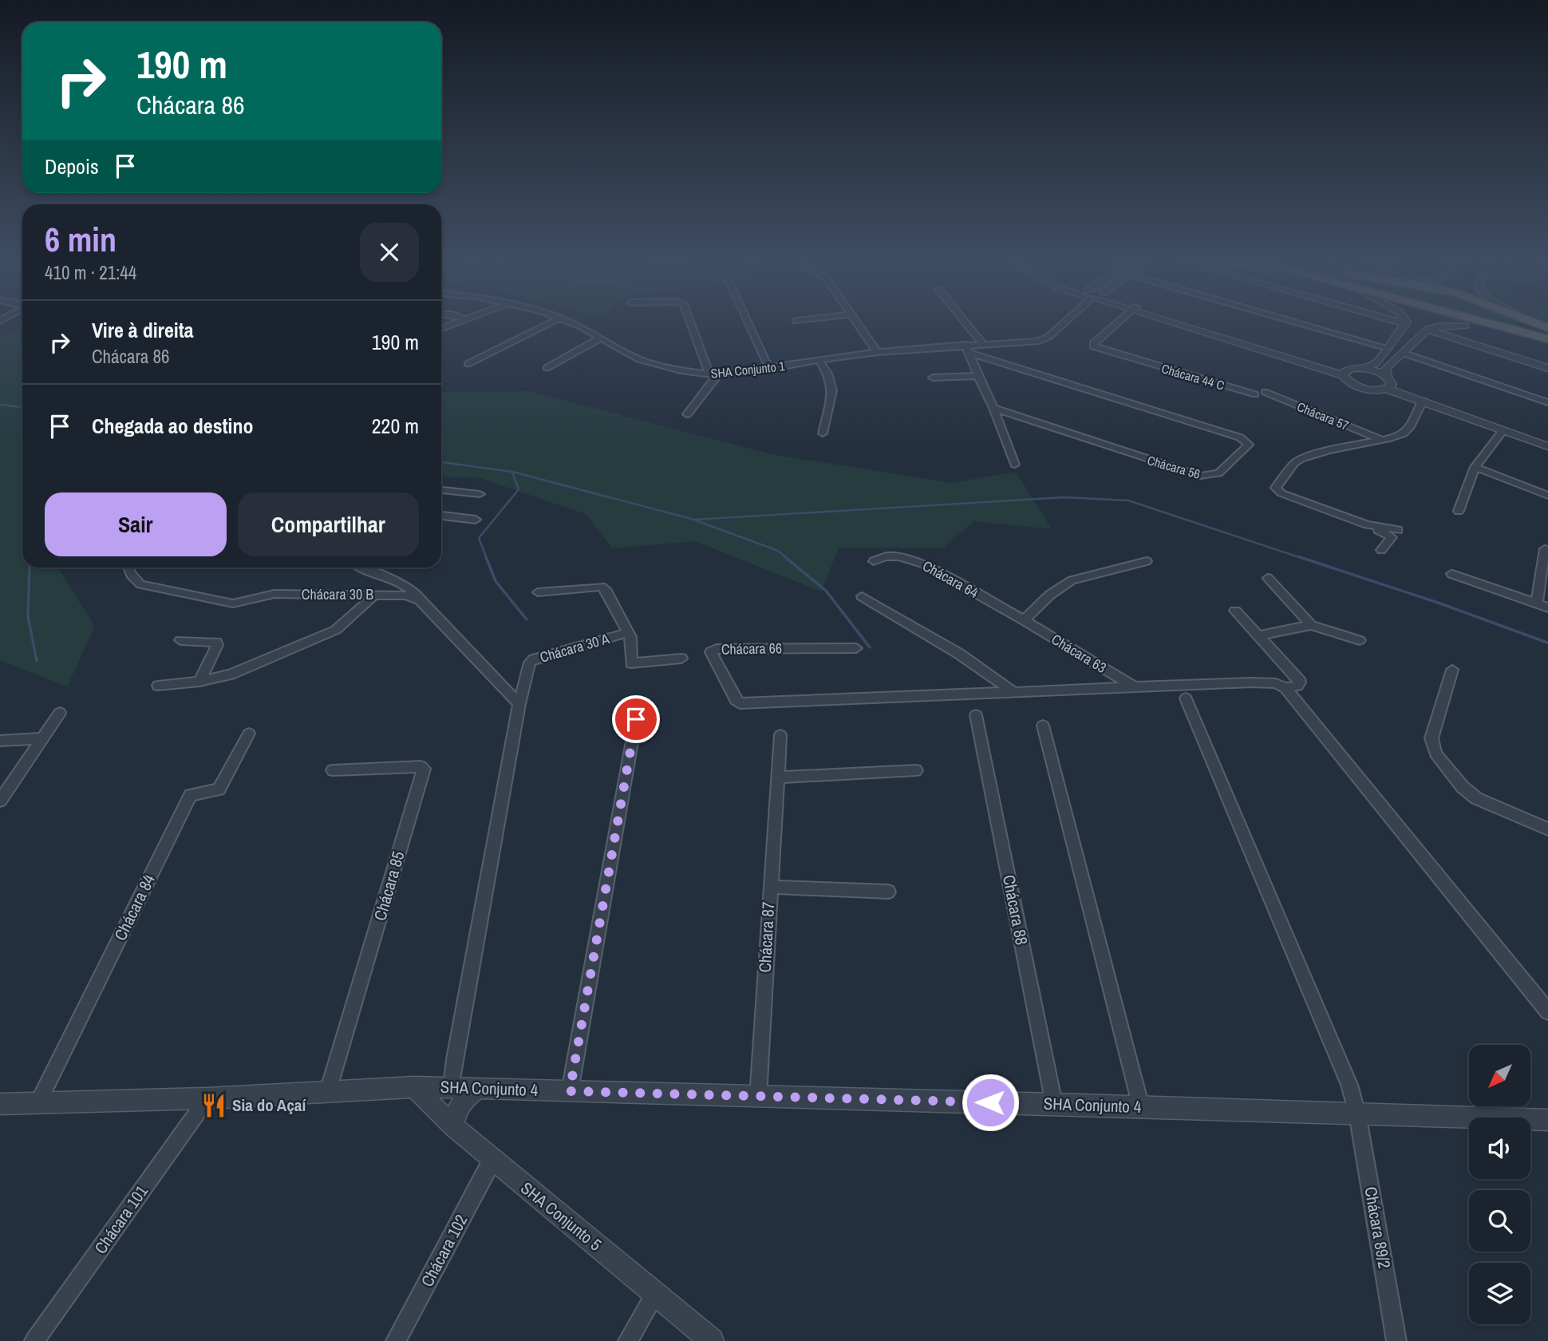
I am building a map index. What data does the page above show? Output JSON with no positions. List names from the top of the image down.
{
  "streets": {
    "street": [
      "SHA Conjunto 1",
      "Chácara 44 C",
      "Chácara 57",
      "Chácara 56",
      "Chácara 64",
      "Chácara 30 B",
      "Chácara 30 A",
      "Chácara 66",
      "Chácara 63",
      "Chácara 85",
      "Chácara 84",
      "Chácara 88",
      "Chácara 87",
      "SHA Conjunto 4",
      "SHA Conjunto 5",
      "Chácara 101",
      "Chácara 89/2",
      "Chácara 102"
    ]
  },
  "crossings": [
    ["SHA Conjunto 1", "Chácara 56"],
    ["Chácara 64", "Chácara 63"],
    ["Chácara 85", "SHA Conjunto 4"],
    ["Chácara 84", "SHA Conjunto 4"],
    ["Chácara 88", "SHA Conjunto 4"],
    ["Chácara 87", "SHA Conjunto 4"],
    ["SHA Conjunto 4", "SHA Conjunto 5"],
    ["SHA Conjunto 4", "Chácara 101"],
    ["SHA Conjunto 4", "Chácara 89/2"],
    ["SHA Conjunto 5", "Chácara 102"]
  ],
  "places": {
    "restaurant": ["Sia do Açaí"]
  },
  "north": "bottom left",
  "page": {
    "turn": ["190 m", "Chácara 86"],
    "then": "Depois",
    "heading": ["6 min", "410 m · 21:44"],
    "list": [
      {
        "name": "Vire à direita",
        "note": "Chácara 86",
        "value": "190 m"
      },
      {
        "name": "Chegada ao destino",
        "value": "220 m"
      }
    ],
    "buttons": ["Sair", "Compartilhar"]
  }
}
